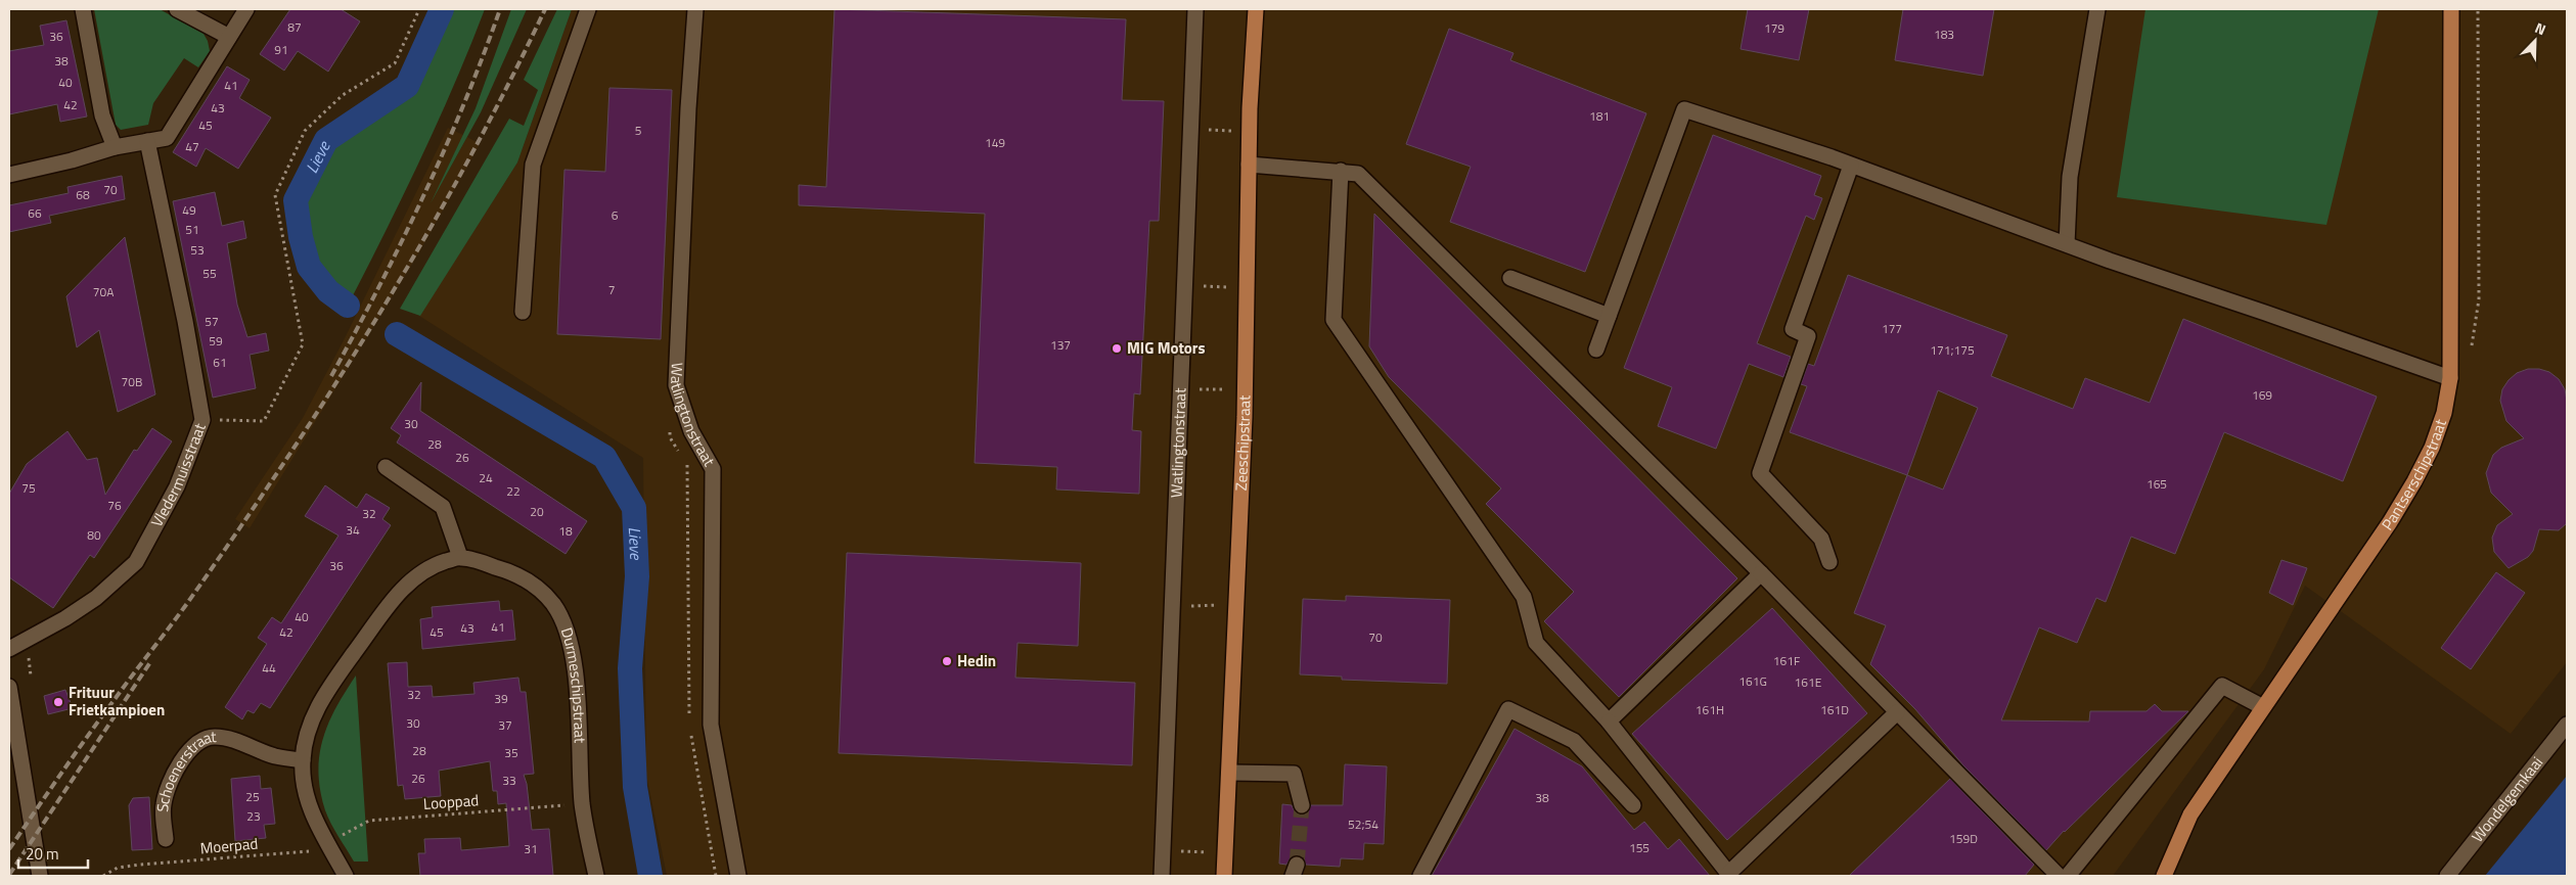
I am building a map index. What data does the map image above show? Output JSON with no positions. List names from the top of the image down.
{
  "streets": {
    "main road": ["Zeeschipstraat", "Pantserschipstraat"],
    "street": [
      "Watlingtonstraat",
      "Vledermuisstraat",
      "Durmeschipstraat",
      "Schoenerstraat",
      "Wondelgemkaai"
    ],
    "path": ["Looppad", "Moerpad"]
  },
  "crossings": [
    ["Durmeschipstraat", "Looppad"],
    ["Looppad", "Moerpad"]
  ],
  "water": ["Lieve"],
  "places": ["MIG Motors", "Hedin", "Frituur Frietkampioen"],
  "house_numbers": [
    "87",
    "179",
    "183",
    "36",
    "91",
    "38",
    "40",
    "41",
    "42",
    "43",
    "181",
    "45",
    "5",
    "149",
    "47",
    "70",
    "68",
    "49",
    "66",
    "6",
    "51",
    "53",
    "55",
    "7",
    "70A",
    "57",
    "177",
    "59",
    "137",
    "171;175",
    "61",
    "70B",
    "169",
    "30",
    "28",
    "26",
    "24",
    "165",
    "75",
    "22",
    "76",
    "20",
    "32",
    "34",
    "18",
    "80",
    "36",
    "40",
    "41",
    "43",
    "42",
    "45",
    "70",
    "161F",
    "44",
    "161G",
    "161E",
    "32",
    "39",
    "161H",
    "161D",
    "30",
    "37",
    "28",
    "35",
    "26",
    "33",
    "25",
    "38",
    "23",
    "52;54",
    "159D",
    "155",
    "31"
  ],
  "scale_bar": "20 m",
  "north": "top right"
}
